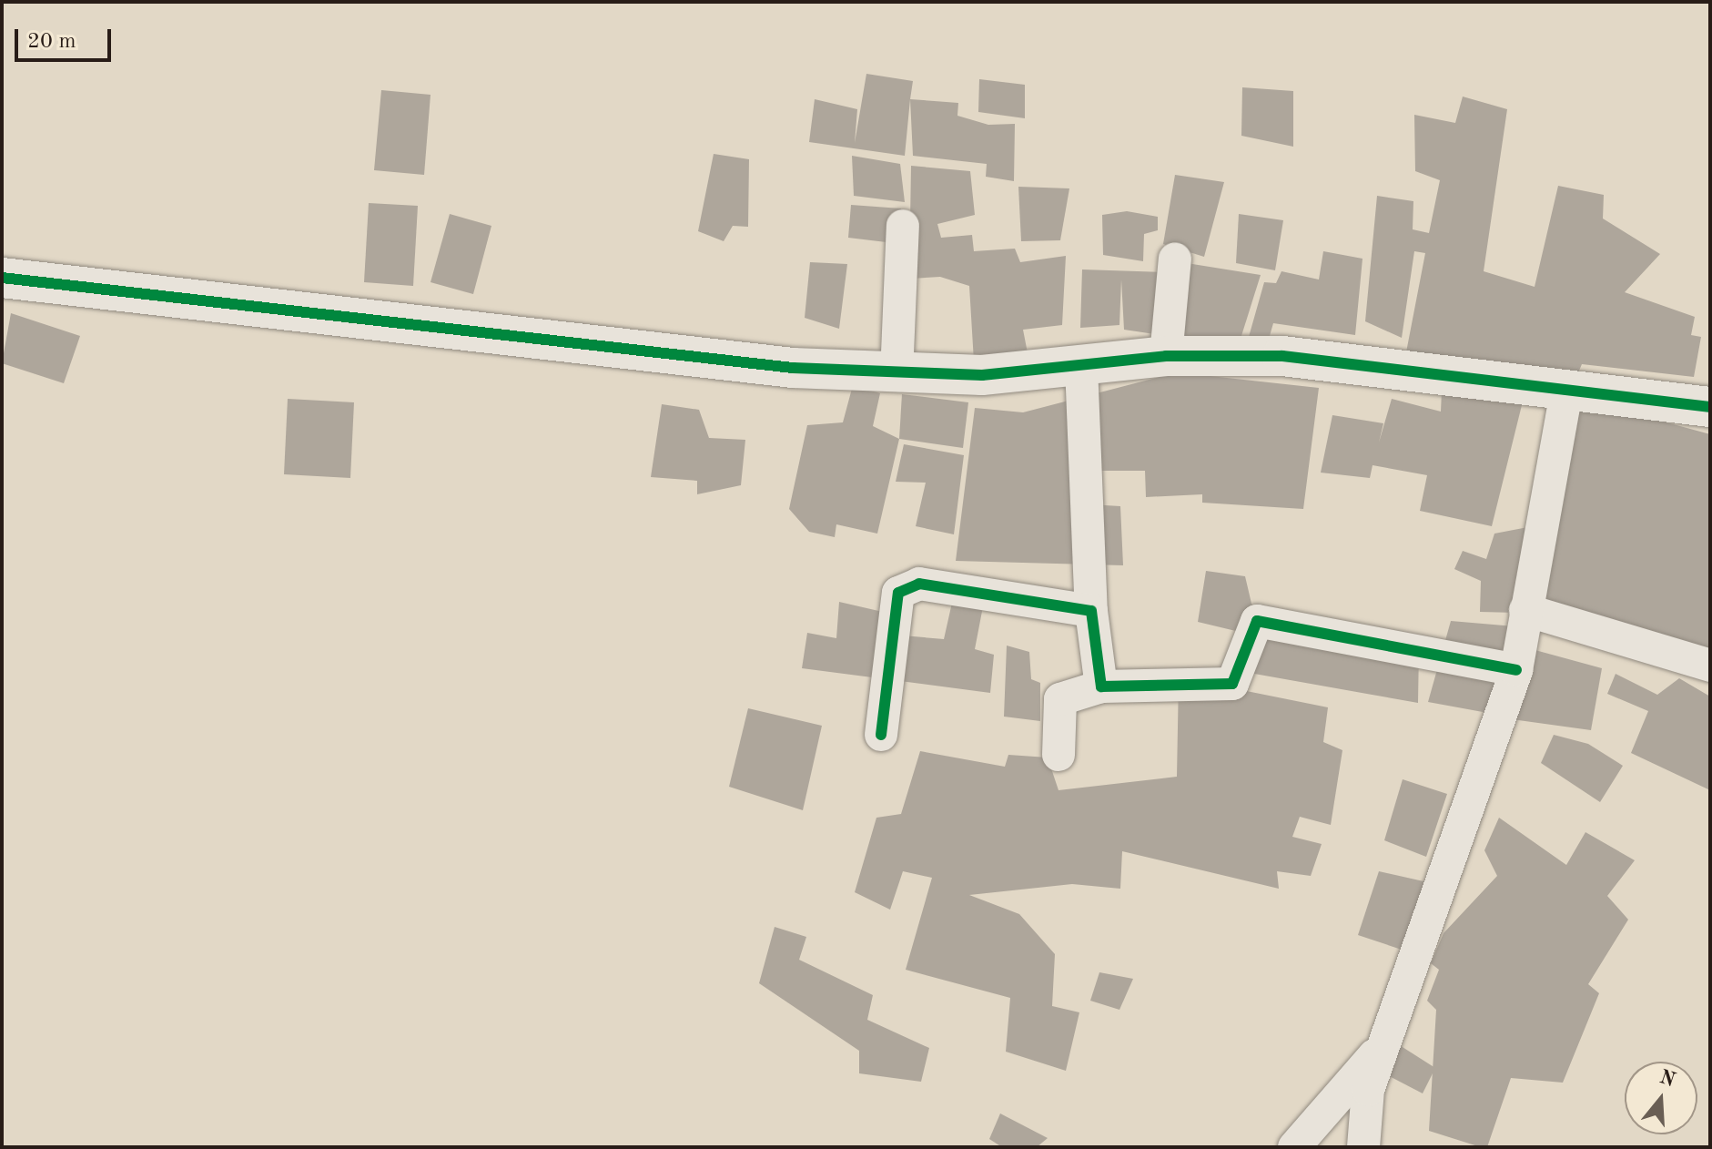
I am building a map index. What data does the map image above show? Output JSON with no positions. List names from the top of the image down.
{
  "scale_bar": "20 m",
  "north": "top"
}
